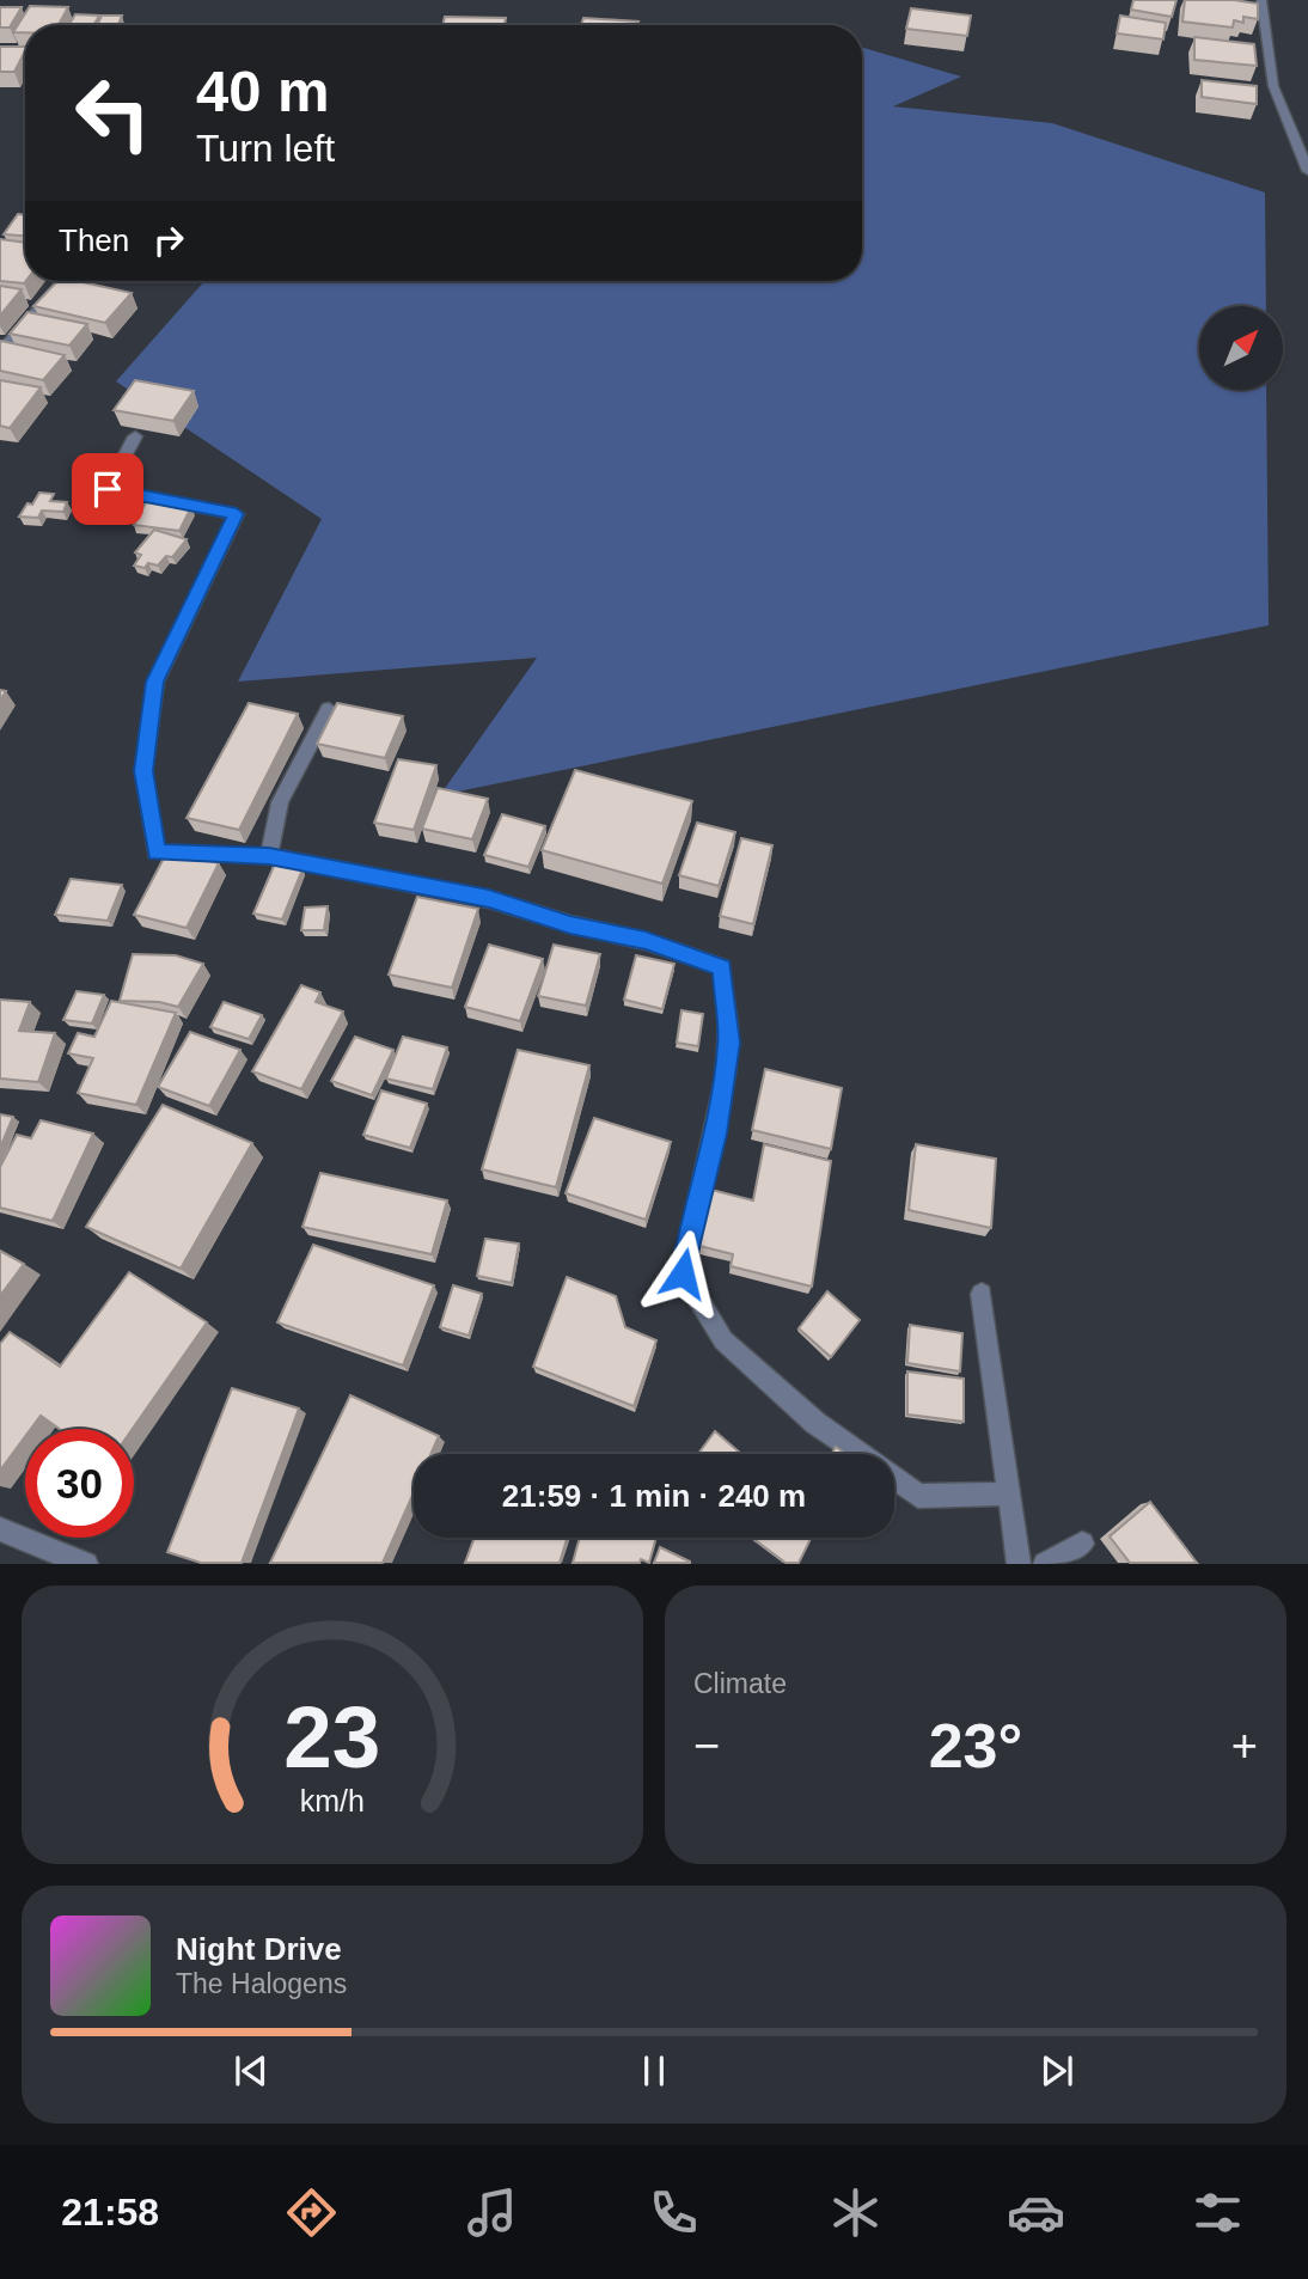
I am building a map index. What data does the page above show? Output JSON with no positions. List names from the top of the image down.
{
  "north": "top right",
  "page": {
    "turn": ["40 m", "Turn left"],
    "then": "Then",
    "limit": "30",
    "trip": "21:59 · 1 min · 240 m",
    "tile": "Climate",
    "heat": ["−", "23°", "+"],
    "song": ["Night Drive", "The Halogens"],
    "tabs": "21:58",
    "gauge": ["23", "km/h"]
  }
}
